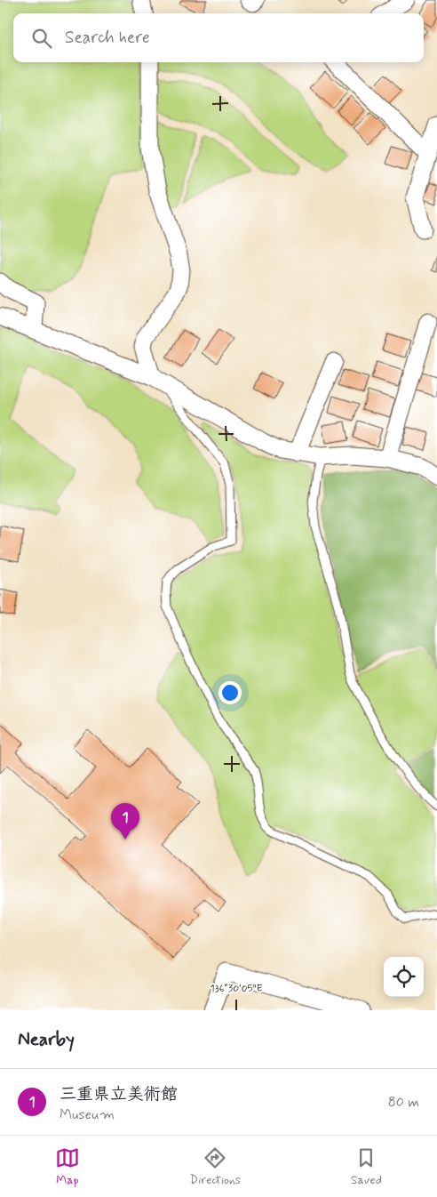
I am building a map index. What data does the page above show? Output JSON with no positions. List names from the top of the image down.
{
  "page": {
    "search": "Search here",
    "pins": "1",
    "heading": "Nearby",
    "list": [
      {
        "mark": "1",
        "name": "三重県立美術館",
        "note": "Museum",
        "value": "80 m"
      }
    ],
    "nav": ["Map", "Directions", "Saved"]
  },
  "coordinates": ["136°30'05\"E"]
}
